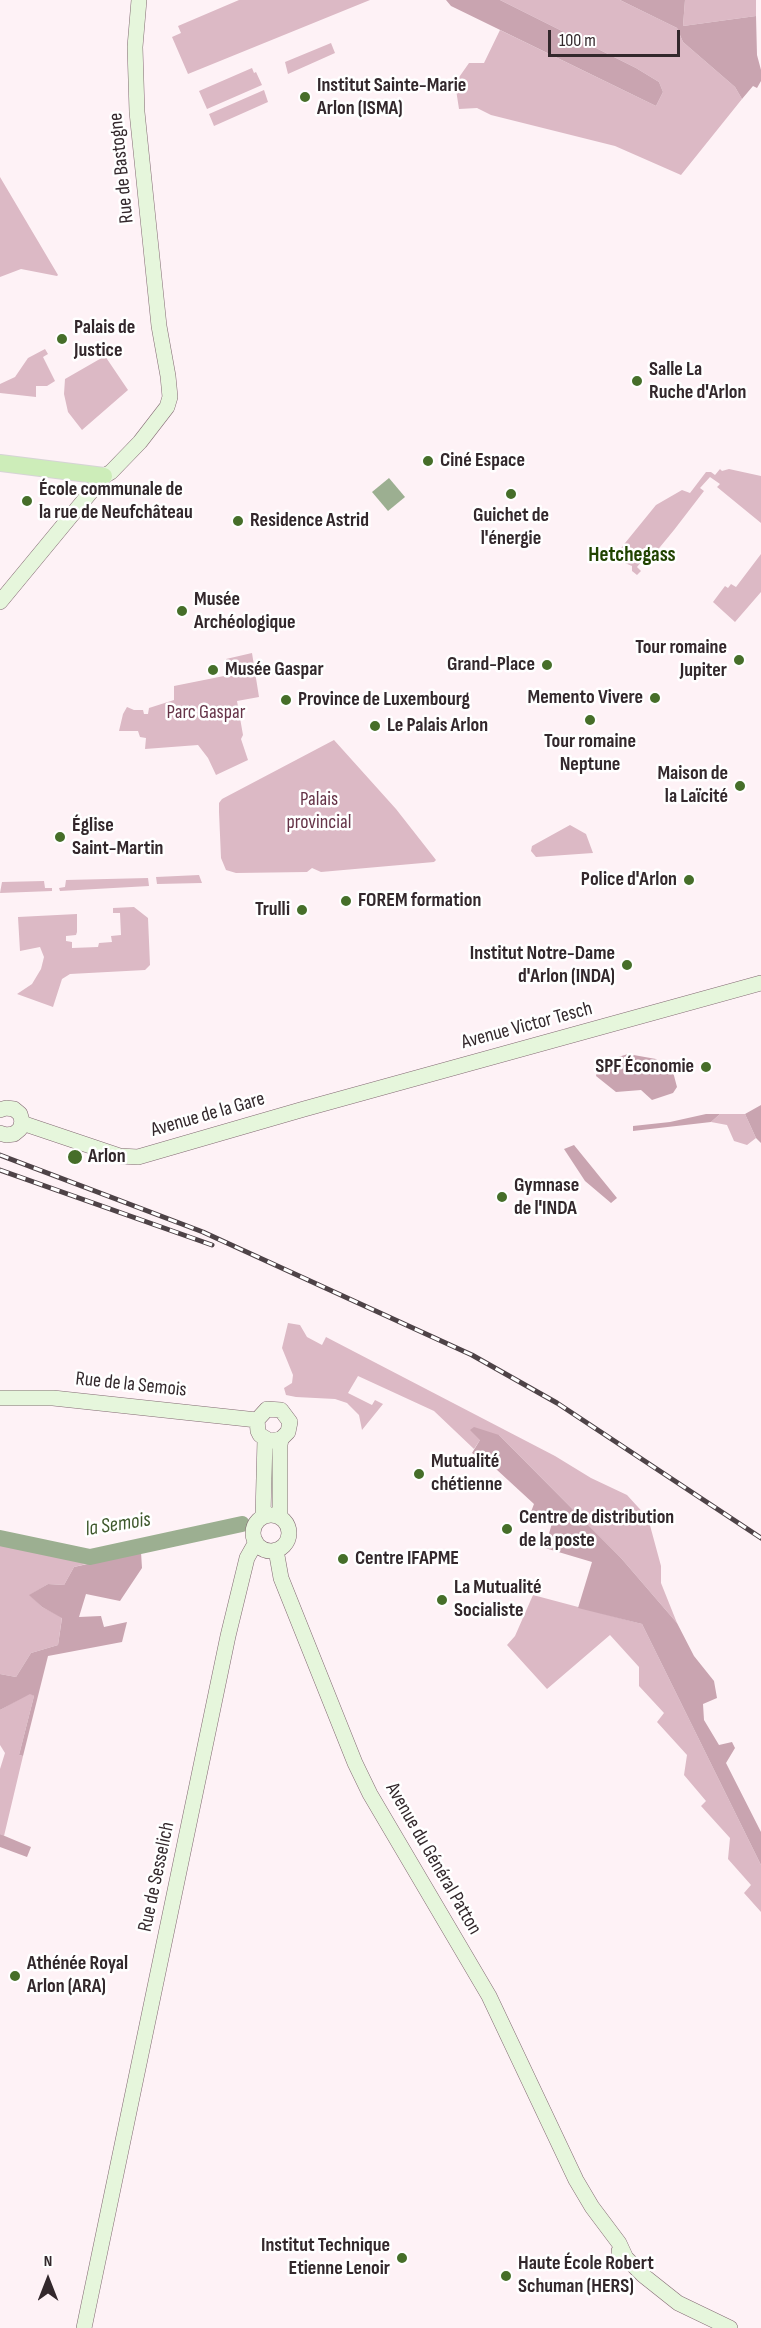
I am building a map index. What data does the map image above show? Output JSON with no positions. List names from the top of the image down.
{
  "streets": {
    "main road": [
      "Rue de Bastogne",
      "Avenue Victor Tesch",
      "Avenue de la Gare",
      "Rue de la Semois",
      "Avenue du Général Patton",
      "Rue de Sesselich"
    ]
  },
  "crossings": [
    ["Avenue Victor Tesch", "Avenue de la Gare"],
    ["Avenue du Général Patton", "Rue de Sesselich"]
  ],
  "districts": ["Hetchegass"],
  "water": ["la Semois"],
  "parks": ["Parc Gaspar", "Palais provincial"],
  "places": [
    "Institut Sainte-Marie Arlon (ISMA)",
    "Palais de Justice",
    "Salle La Ruche d'Arlon",
    "Ciné Espace",
    "Guichet de l'énergie",
    "École communale de la rue de Neufchâteau",
    "Residence Astrid",
    "Musée Archéologique",
    "Tour romaine Jupiter",
    "Grand-Place",
    "Musée Gaspar",
    "Memento Vivere",
    "Province de Luxembourg",
    "Tour romaine Neptune",
    "Le Palais Arlon",
    "Maison de la Laïcité",
    "Église Saint-Martin",
    "Police d'Arlon",
    "FOREM formation",
    "Trulli",
    "Institut Notre-Dame d'Arlon (INDA)",
    "SPF Économie",
    "Arlon",
    "Gymnase de l'INDA",
    "Mutualité chétienne",
    "Centre de distribution de la poste",
    "Centre IFAPME",
    "La Mutualité Socialiste",
    "Athénée Royal Arlon (ARA)",
    "Institut Technique Etienne Lenoir",
    "Haute École Robert Schuman (HERS)"
  ],
  "scale_bar": "100 m",
  "north": "top"
}
